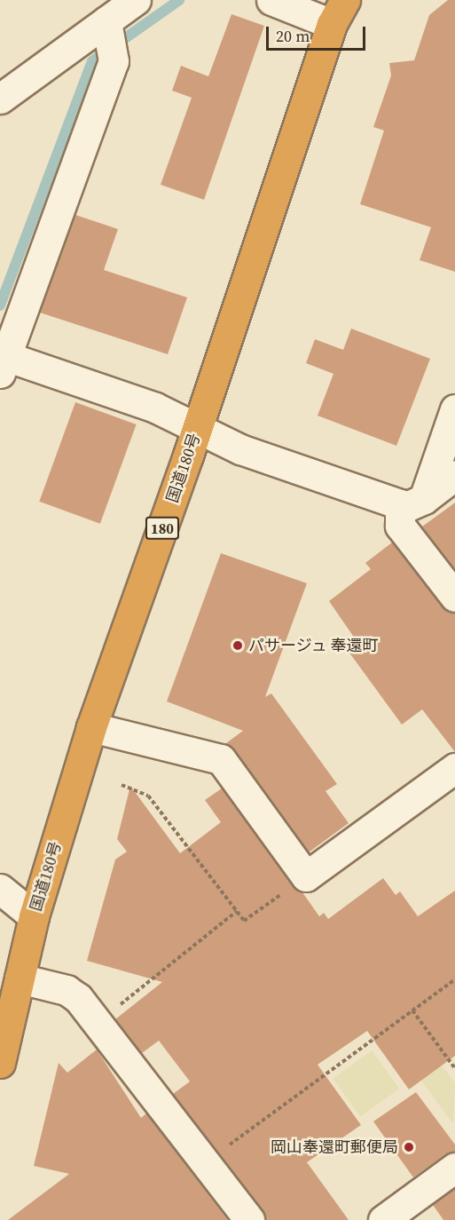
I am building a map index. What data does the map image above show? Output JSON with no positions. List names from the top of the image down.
{
  "streets": {
    "highway": ["国道180号", "180"]
  },
  "places": ["パサージュ 奉還町", "岡山奉還町郵便局"],
  "scale_bar": "20 m"
}
